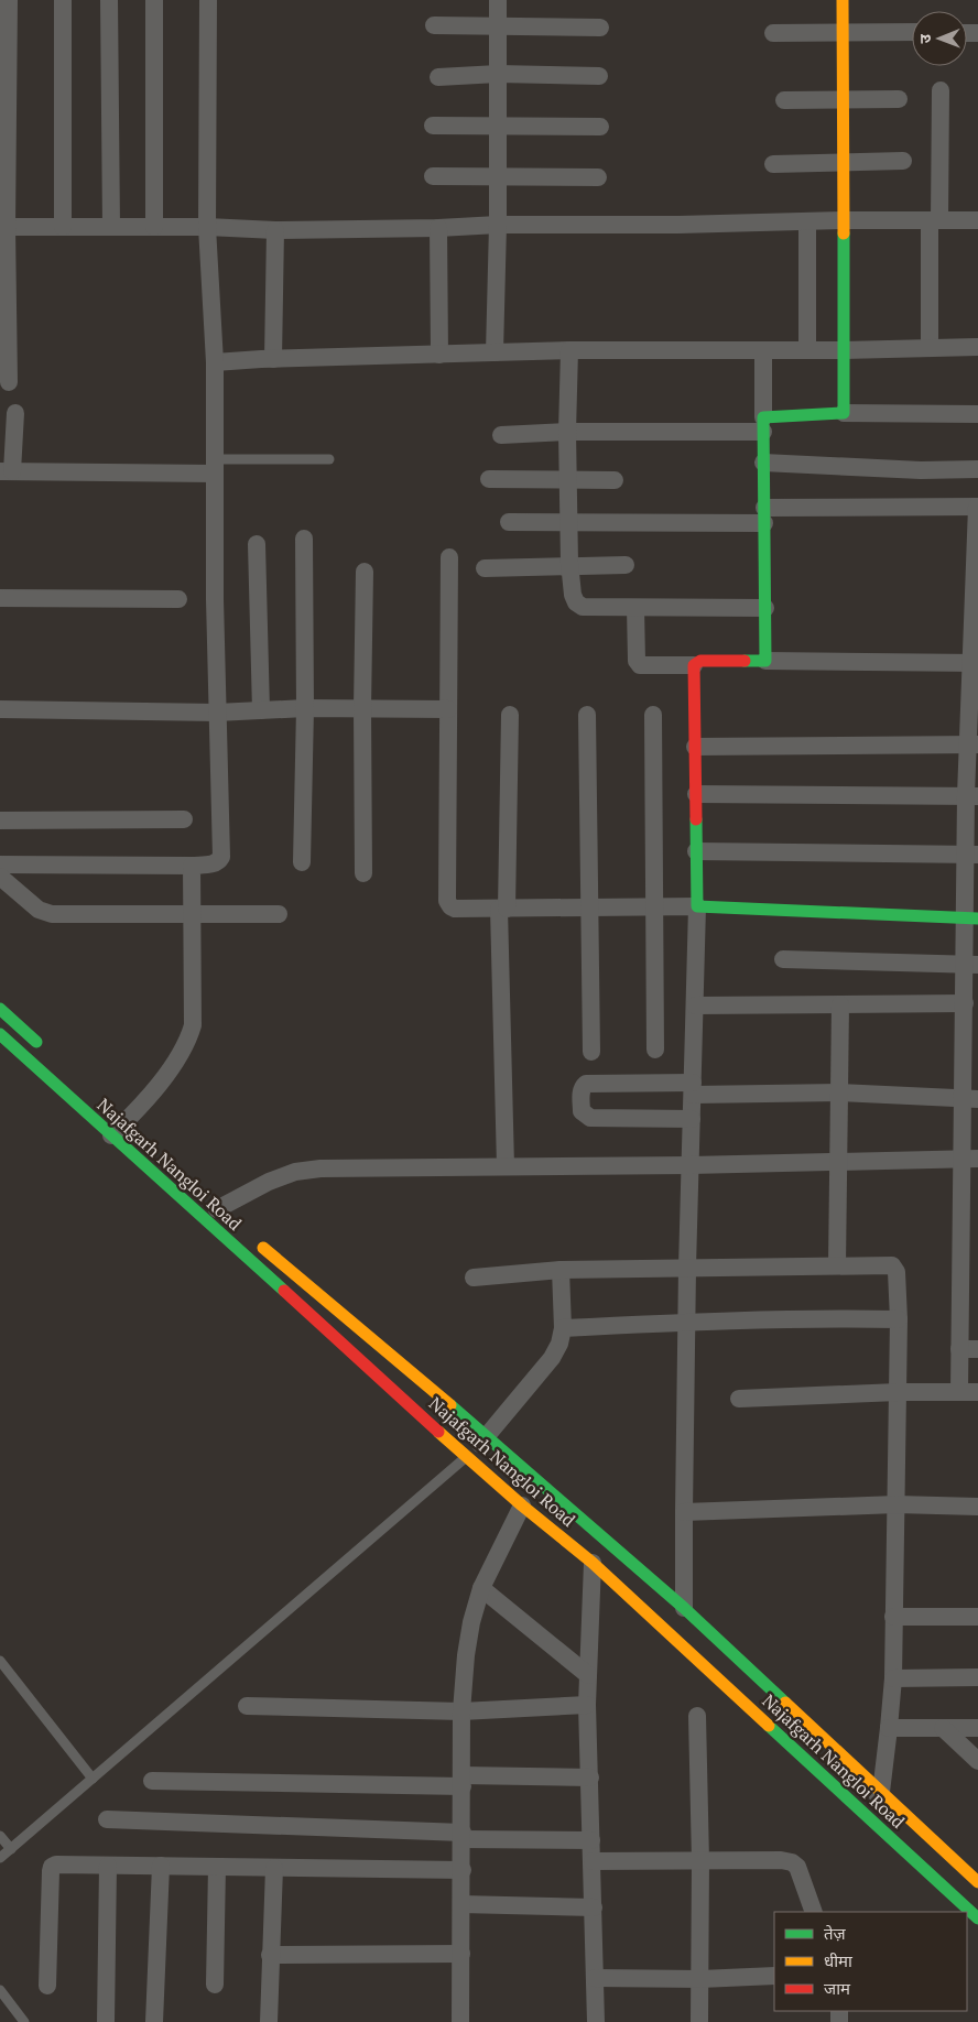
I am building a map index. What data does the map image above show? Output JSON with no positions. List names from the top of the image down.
{
  "streets": {
    "main road": ["Najafgarh Nangloi Road"]
  },
  "legend": ["तेज़", "धीमा", "जाम"],
  "north": "left"
}
